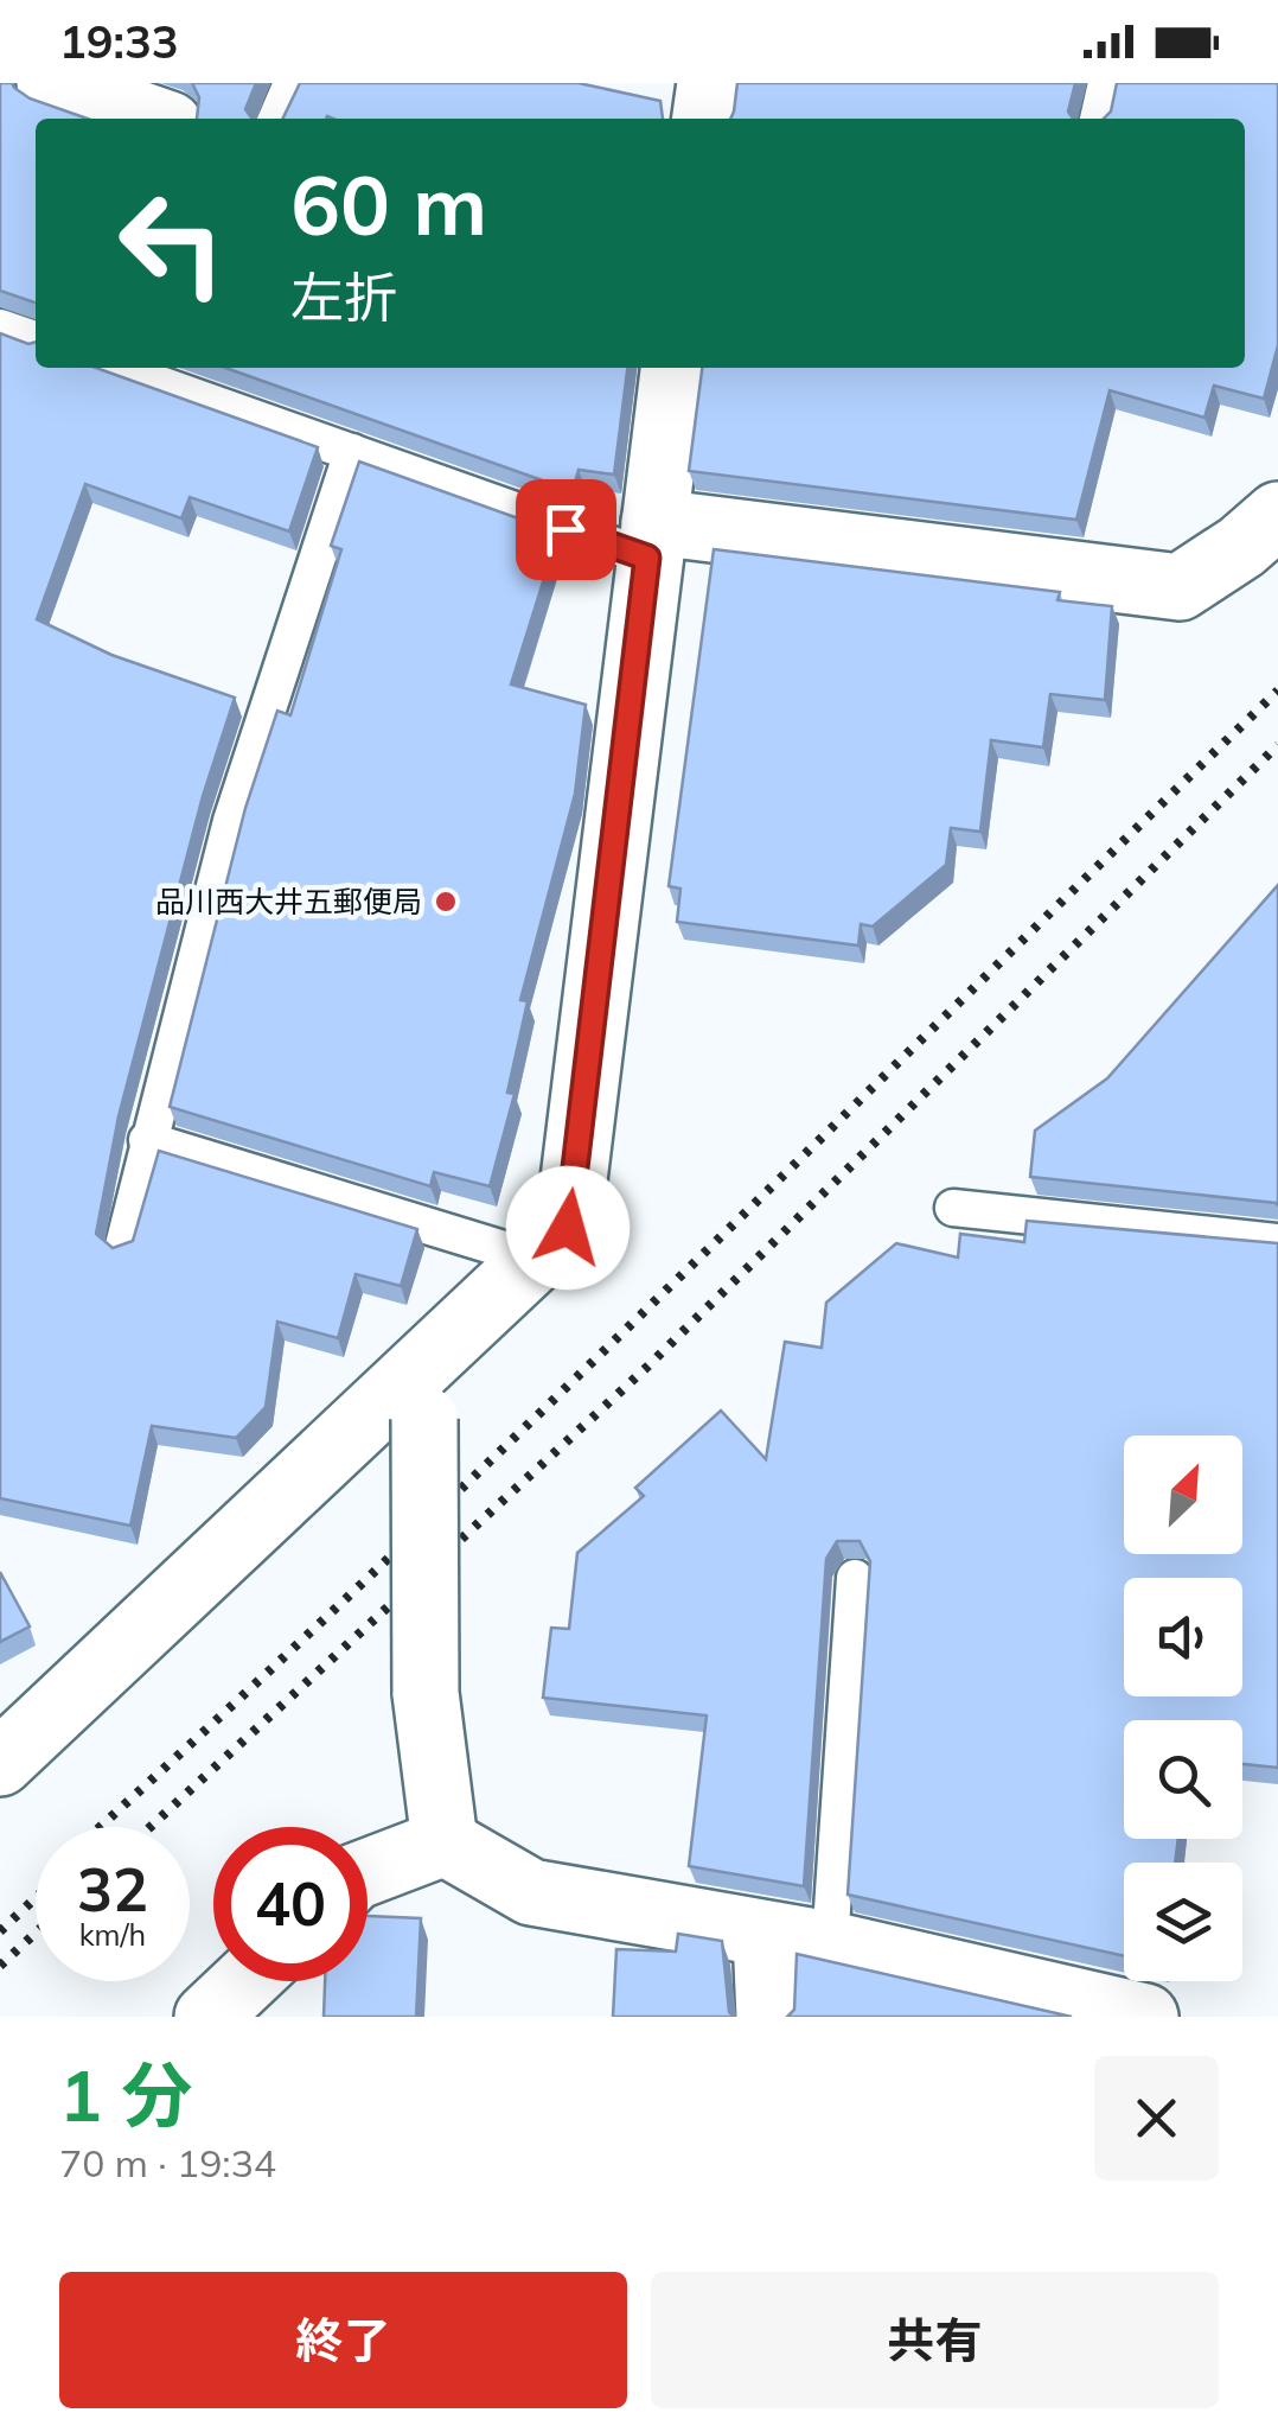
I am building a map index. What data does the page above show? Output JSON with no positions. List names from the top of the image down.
{
  "places": ["品川西大井五郵便局"],
  "north": "top right",
  "page": {
    "status": "19:33",
    "turn": ["60 m", "左折"],
    "speed": "32 km/h",
    "limit": "40",
    "heading": ["1 分", "70 m · 19:34"],
    "buttons": ["終了", "共有"]
  }
}
